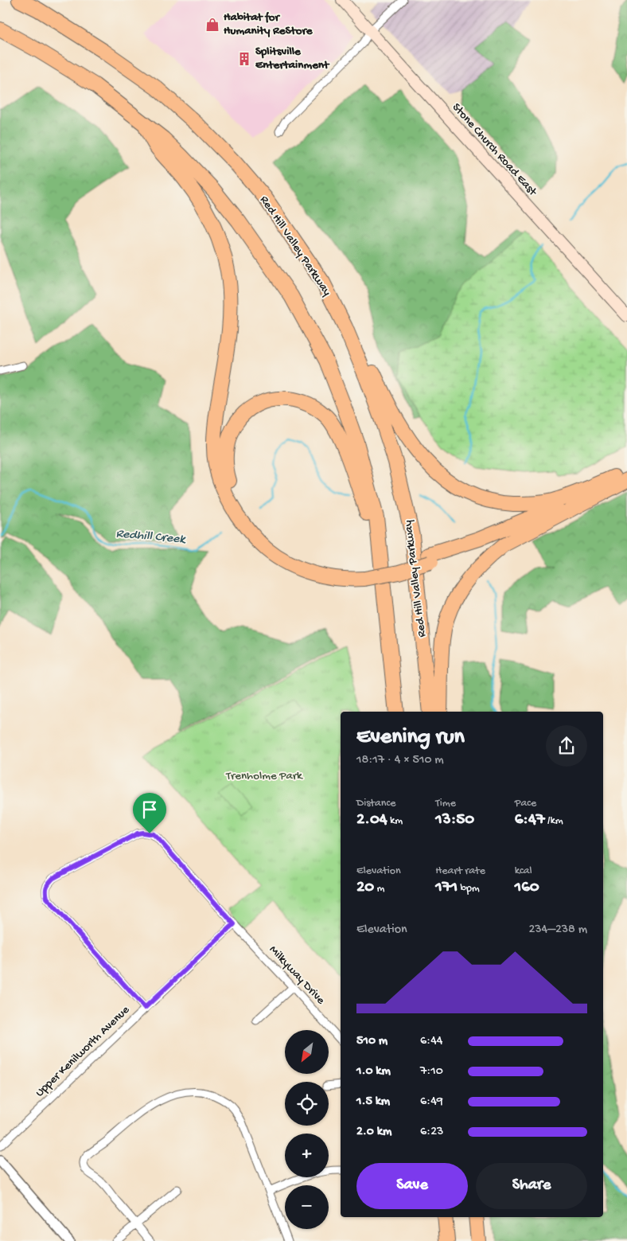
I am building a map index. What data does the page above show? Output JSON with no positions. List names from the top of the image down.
{
  "streets": {
    "highway": ["Red Hill Valley Parkway"],
    "main road": ["Stone Church Road East"],
    "street": ["Milkyway Drive", "Upper Kenilworth Avenue"]
  },
  "crossings": [
    ["Milkyway Drive", "Upper Kenilworth Avenue"]
  ],
  "water": ["Redhill Creek"],
  "parks": ["Trenholme Park"],
  "places": {
    "shop": ["Habitat for Humanity ReStore"],
    "building": ["Splitsville Entertainment"]
  },
  "north": "bottom left",
  "page": {
    "heading": ["Evening run", "18:17 · 4 × 510 m"],
    "stats": [
      ["Distance", "2.04 km"],
      ["Time", "13:50"],
      ["Pace", "6:47 /km"],
      ["Elevation", "20 m"],
      ["Heart rate", "171 bpm"],
      ["kcal", "160"]
    ],
    "chart": ["Elevation", "234–238 m"],
    "list": [
      {
        "name": "510 m",
        "note": "6:44"
      },
      {
        "name": "1.0 km",
        "note": "7:10"
      },
      {
        "name": "1.5 km",
        "note": "6:49"
      },
      {
        "name": "2.0 km",
        "note": "6:23"
      }
    ],
    "map_buttons": ["+", "−"],
    "buttons": ["Save", "Share"]
  }
}
